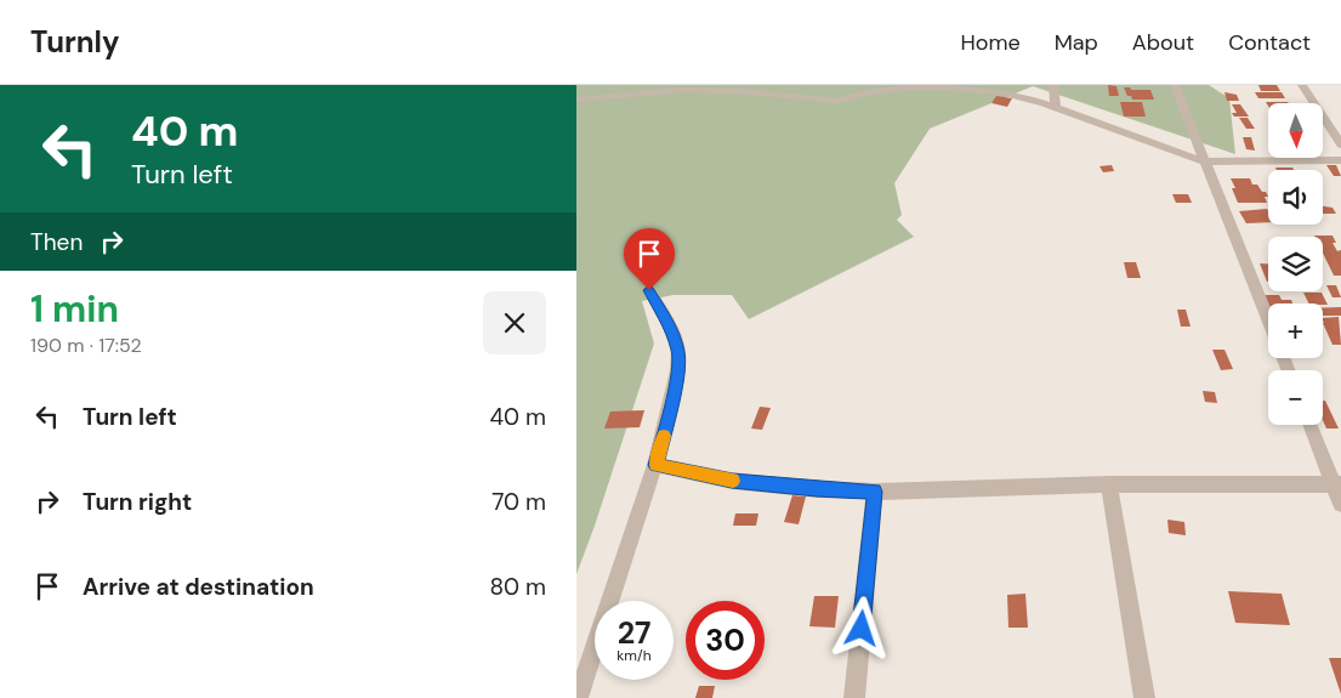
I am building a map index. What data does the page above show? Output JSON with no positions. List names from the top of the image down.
{
  "north": "bottom",
  "page": {
    "header": "Turnly",
    "nav": [
      "Home",
      "Map",
      "About",
      "Contact"
    ],
    "turn": ["40 m", "Turn left"],
    "map_buttons": ["+", "−"],
    "then": "Then",
    "heading": ["1 min", "190 m · 17:52"],
    "list": [
      {
        "name": "Turn left",
        "value": "40 m"
      },
      {
        "name": "Turn right",
        "value": "70 m"
      },
      {
        "name": "Arrive at destination",
        "value": "80 m"
      }
    ],
    "speed": "27 km/h",
    "limit": "30"
  }
}
